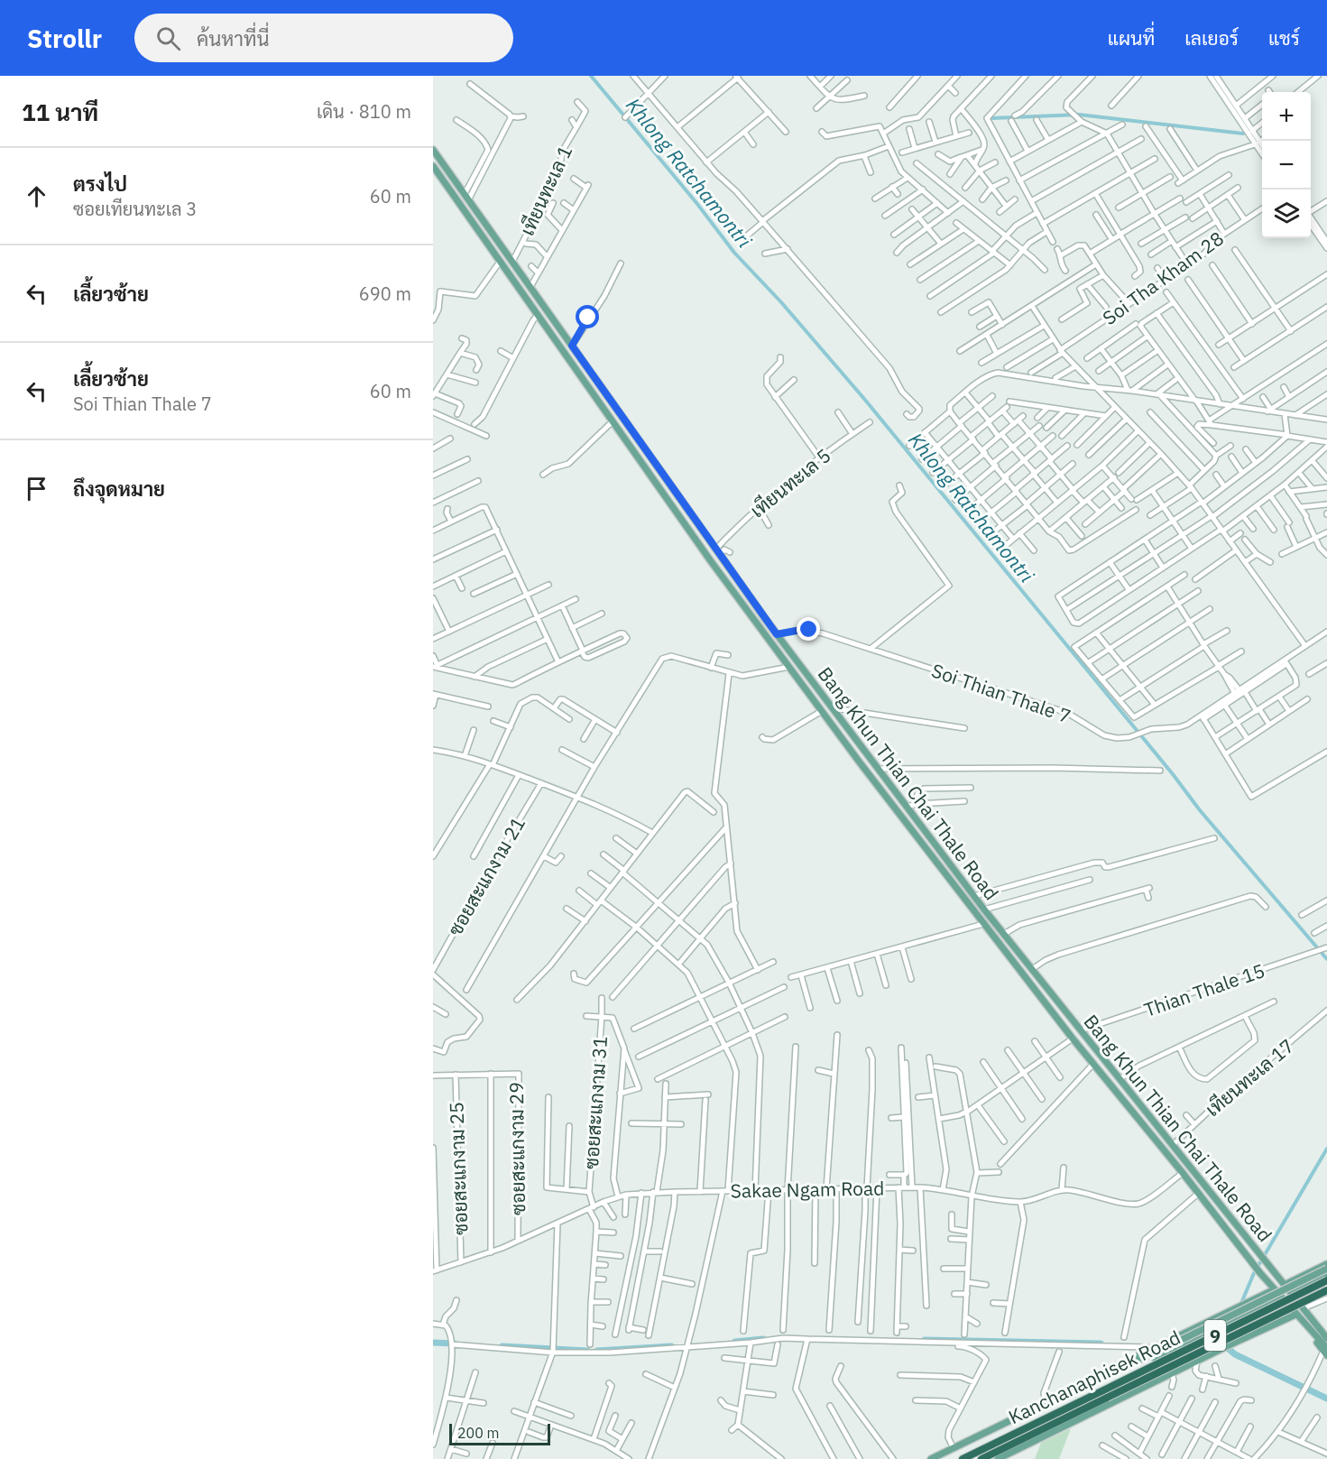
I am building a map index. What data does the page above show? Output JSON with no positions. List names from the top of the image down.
{
  "streets": {
    "highway": ["9", "Kanchanaphisek Road"],
    "main road": ["Bang Khun Thian Chai Thale Road"],
    "street": [
      "เทียนทะเล 1",
      "Soi Tha Kham 28",
      "เทียนทะเล 5",
      "Soi Thian Thale 7",
      "ซอยสะแกงาม 21",
      "Thian Thale 15",
      "เทียนทะเล 17",
      "ซอยสะแกงาม 31",
      "ซอยสะแกงาม 29",
      "ซอยสะแกงาม 25",
      "Sakae Ngam Road"
    ]
  },
  "crossings": [
    ["เทียนทะเล 1", "Bang Khun Thian Chai Thale Road"],
    ["เทียนทะเล 5", "Bang Khun Thian Chai Thale Road"],
    ["Soi Thian Thale 7", "Bang Khun Thian Chai Thale Road"],
    ["Bang Khun Thian Chai Thale Road", "Thian Thale 15"],
    ["Bang Khun Thian Chai Thale Road", "เทียนทะเล 17"],
    ["Bang Khun Thian Chai Thale Road", "Sakae Ngam Road"],
    ["ซอยสะแกงาม 31", "Sakae Ngam Road"],
    ["ซอยสะแกงาม 29", "ซอยสะแกงาม 25"],
    ["ซอยสะแกงาม 29", "Sakae Ngam Road"],
    ["ซอยสะแกงาม 25", "Sakae Ngam Road"]
  ],
  "water": ["Khlong Ratchamontri"],
  "scale_bar": "200 m",
  "page": {
    "header": "Strollr",
    "search": "ค้นหาที่นี่",
    "nav": ["แผนที่", "เลเยอร์", "แชร์"],
    "heading": ["11 นาที", "เดิน · 810 m"],
    "map_buttons": ["+", "−"],
    "list": [
      ["ตรงไป", "ซอยเทียนทะเล 3", "60 m"],
      ["เลี้ยวซ้าย", "690 m"],
      ["เลี้ยวซ้าย", "Soi Thian Thale 7", "60 m"],
      "ถึงจุดหมาย"
    ],
    "scale": "200 m"
  }
}
